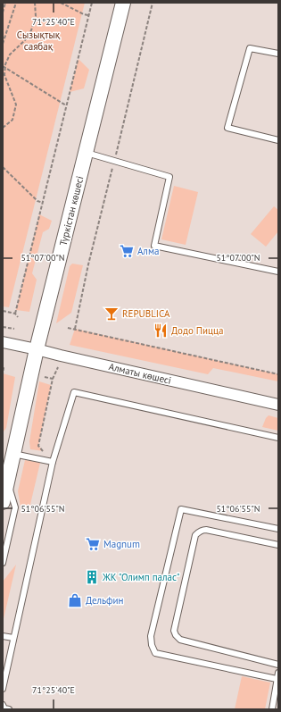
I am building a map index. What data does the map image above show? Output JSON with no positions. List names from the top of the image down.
{
  "streets": {
    "main road": ["Түркістан көшесі"],
    "street": ["Алматы көшесі"]
  },
  "crossings": [
    ["Түркістан көшесі", "Алматы көшесі"]
  ],
  "parks": ["Сызықтық саябақ"],
  "places": {
    "supermarket": ["Алма", "Magnum"],
    "bar": ["REPUBLICA"],
    "restaurant": ["Додо Пицца"],
    "building": ["ЖК \"Олимп палас\""],
    "shop": ["Дельфин"]
  },
  "coordinates": ["71°25'40\"E", "51°07'00\"N", "51°06'55\"N"]
}
